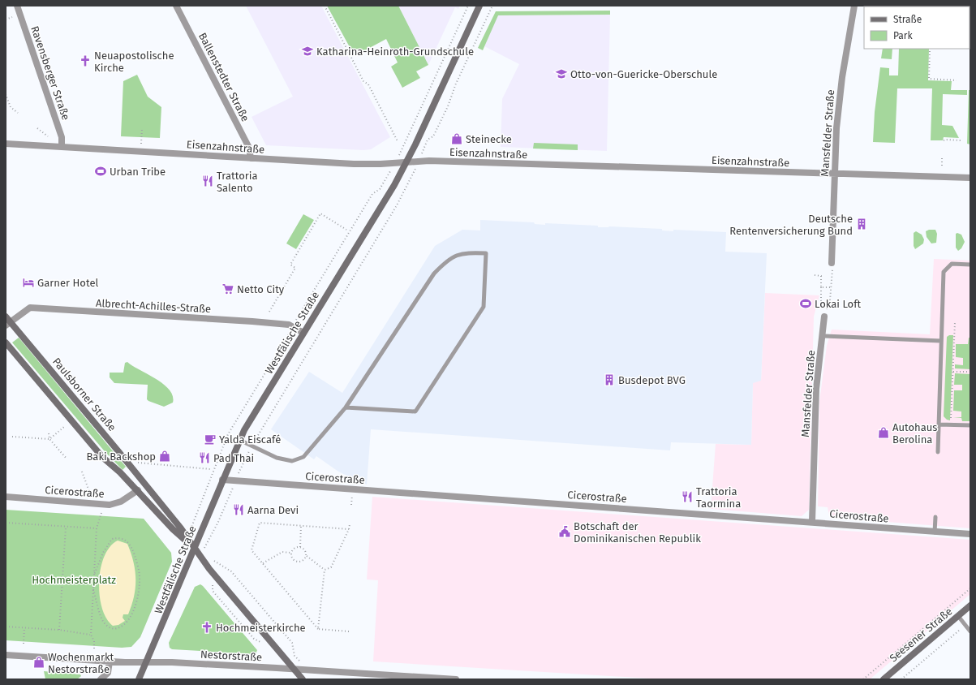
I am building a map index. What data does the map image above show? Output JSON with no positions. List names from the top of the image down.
{
  "streets": {
    "street": [
      "Ravensberger Straße",
      "Ballenstedter Straße",
      "Mansfelder Straße",
      "Eisenzahnstraße",
      "Albrecht-Achilles-Straße",
      "Westfälische Straße",
      "Paulsborner Straße",
      "Cicerostraße",
      "Seesener Straße",
      "Nestorstraße"
    ]
  },
  "crossings": [
    ["Ravensberger Straße", "Eisenzahnstraße"],
    ["Ballenstedter Straße", "Eisenzahnstraße"],
    ["Mansfelder Straße", "Eisenzahnstraße"],
    ["Mansfelder Straße", "Cicerostraße"],
    ["Eisenzahnstraße", "Westfälische Straße"],
    ["Albrecht-Achilles-Straße", "Westfälische Straße"],
    ["Albrecht-Achilles-Straße", "Paulsborner Straße"],
    ["Westfälische Straße", "Paulsborner Straße"],
    ["Westfälische Straße", "Cicerostraße"],
    ["Westfälische Straße", "Nestorstraße"],
    ["Paulsborner Straße", "Cicerostraße"],
    ["Paulsborner Straße", "Nestorstraße"]
  ],
  "parks": ["Hochmeisterplatz"],
  "places": {
    "school or university": ["Katharina-Heinroth-Grundschule", "Otto-von-Guericke-Oberschule"],
    "church": ["Neuapostolische Kirche", "Hochmeisterkirche"],
    "shop": [
      "Steinecke",
      "Autohaus Berolina",
      "Baki Backshop",
      "Wochenmarkt Nestorstraße"
    ],
    "sports": ["Urban Tribe", "Lokai Loft"],
    "restaurant": [
      "Trattoria Salento",
      "Pad Thai",
      "Trattoria Taormina",
      "Aarna Devi"
    ],
    "building": ["Deutsche Rentenversicherung Bund", "Busdepot BVG"],
    "hotel": ["Garner Hotel"],
    "supermarket": ["Netto City"],
    "cafe": ["Yalda Eiscafé"],
    "public building": ["Botschaft der Dominikanischen Republik"]
  },
  "legend": ["Straße", "Park"]
}
